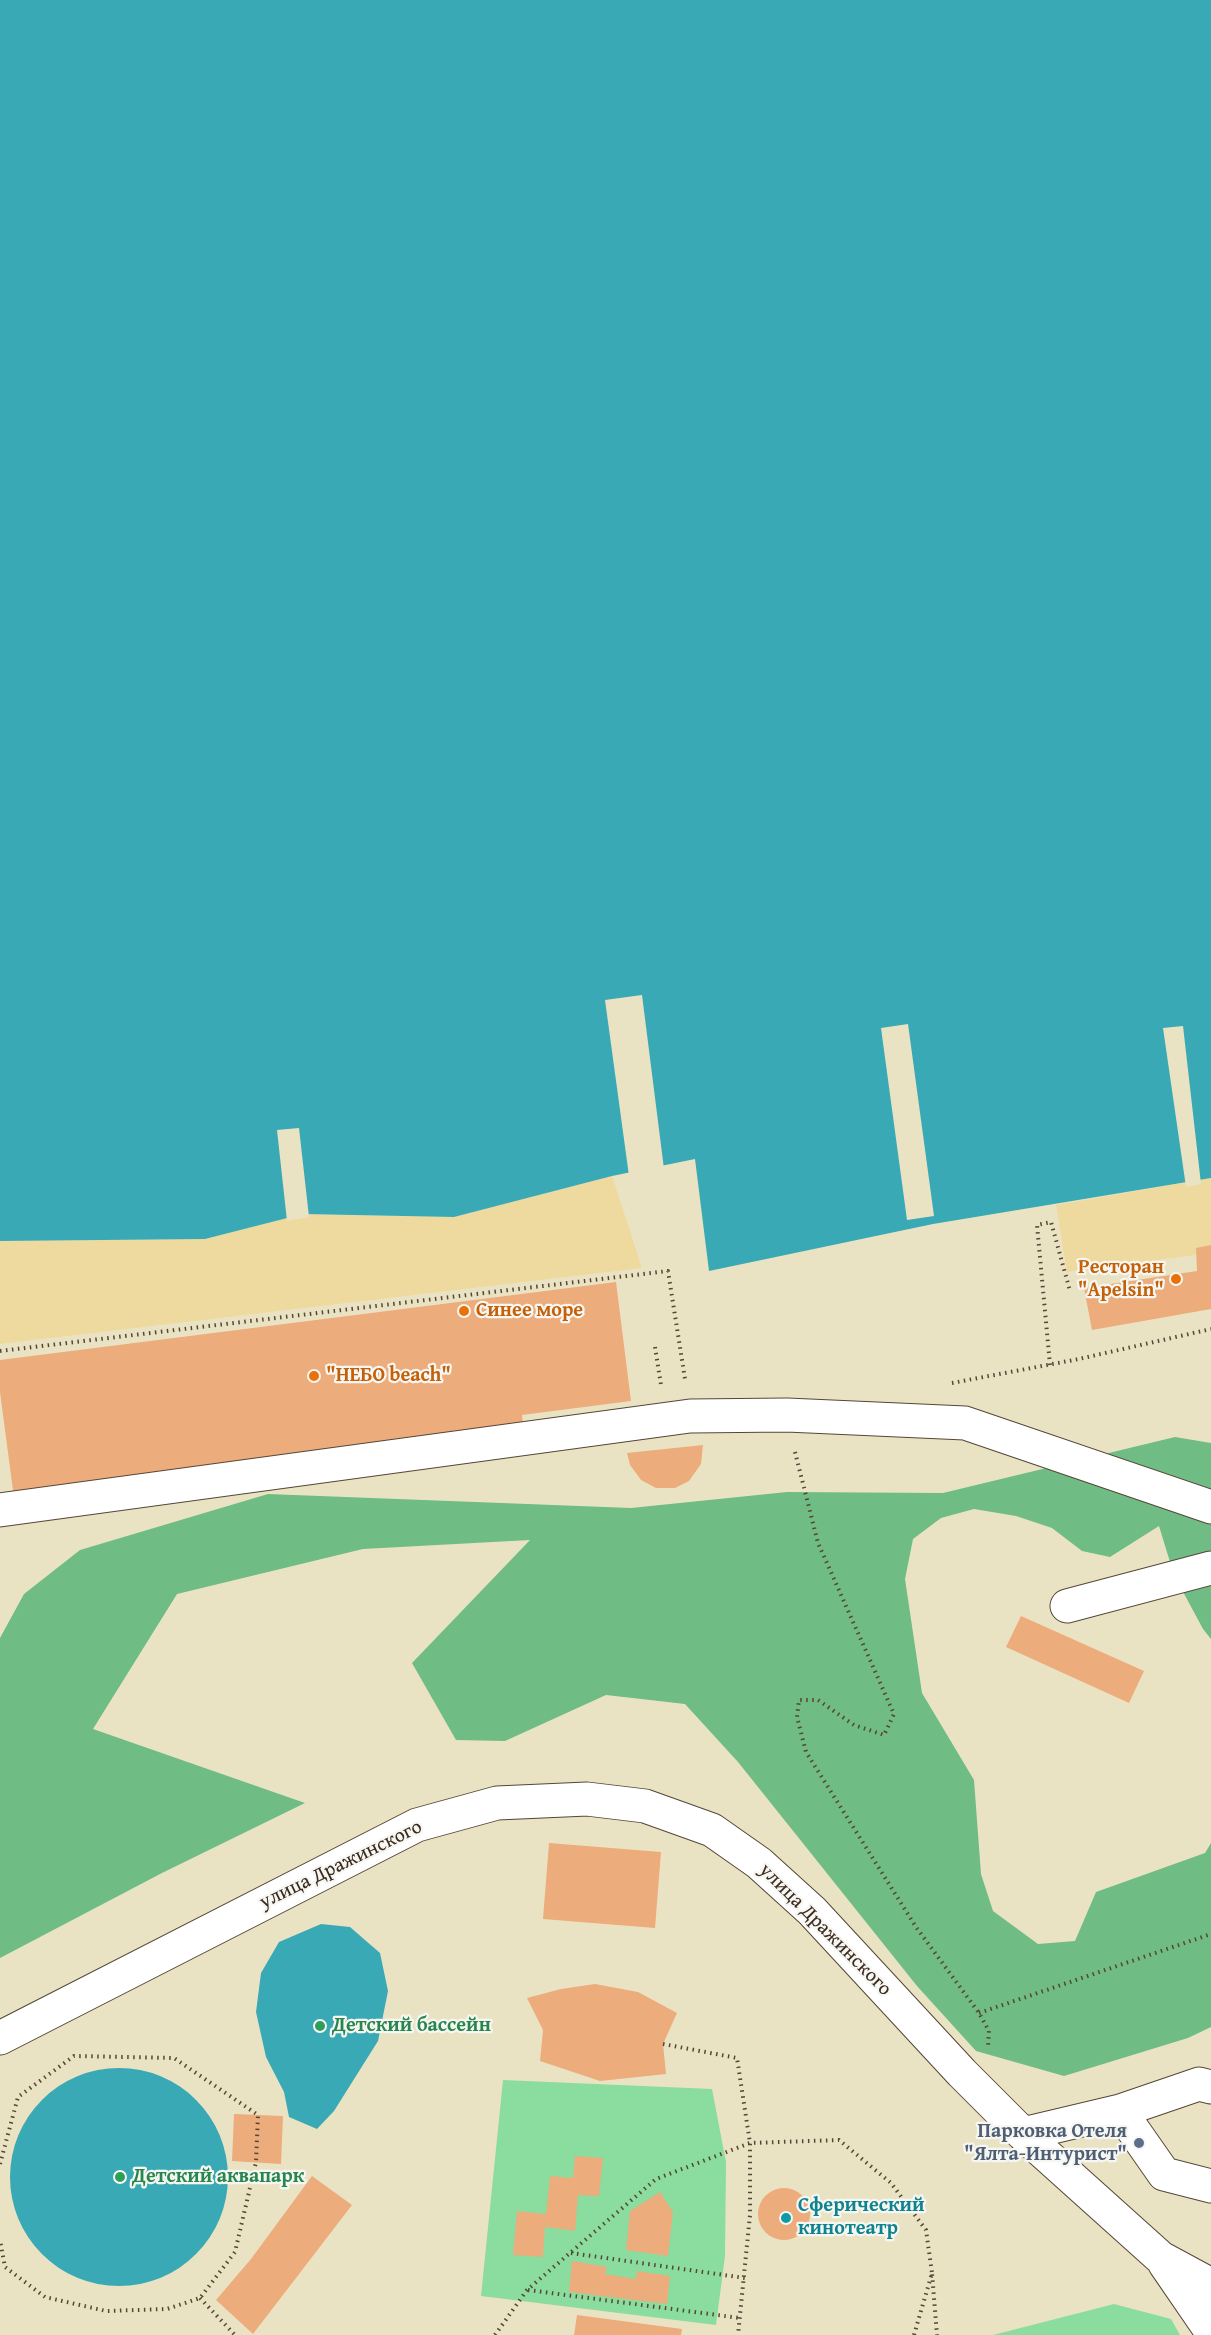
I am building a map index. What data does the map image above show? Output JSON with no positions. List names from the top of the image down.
{
  "streets": {
    "street": ["улица Дражинского"]
  },
  "places": [
    "Ресторан \"Apelsin\"",
    "Синее море",
    "\"НЕБО beach\"",
    "Детский бассейн",
    "Парковка Отеля \"Ялта-Интурист\"",
    "Детский аквапарк",
    "Сферический кинотеатр"
  ]
}
